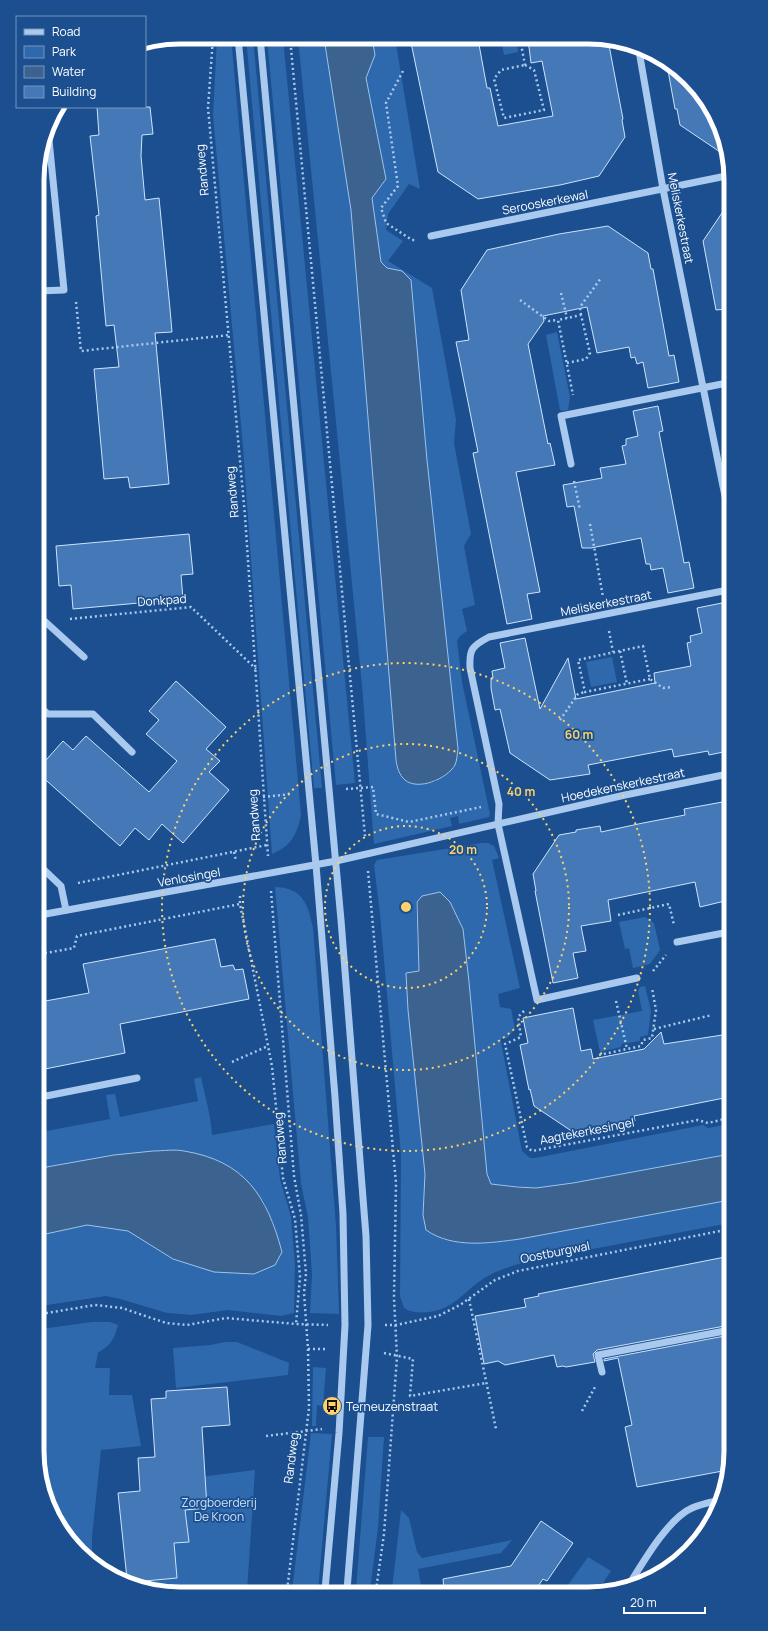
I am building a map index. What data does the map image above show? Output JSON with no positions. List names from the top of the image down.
{
  "streets": {
    "street": [
      "Serooskerkewal",
      "Meliskerkestraat",
      "Hoedekenskerkestraat",
      "Venlosingel"
    ],
    "path": [
      "Randweg",
      "Donkpad",
      "Aagtekerkesingel",
      "Oostburgwal"
    ]
  },
  "crossings": [
    ["Randweg", "Donkpad"],
    ["Randweg", "Venlosingel"],
    ["Serooskerkewal", "Meliskerkestraat"]
  ],
  "parks": ["Zorgboerderij De Kroon"],
  "places": {
    "bus stop": ["Terneuzenstraat"]
  },
  "legend": [
    "Road",
    "Park",
    "Water",
    "Building"
  ],
  "scale_bar": "20 m",
  "rings": ["60 m", "40 m", "20 m"]
}
